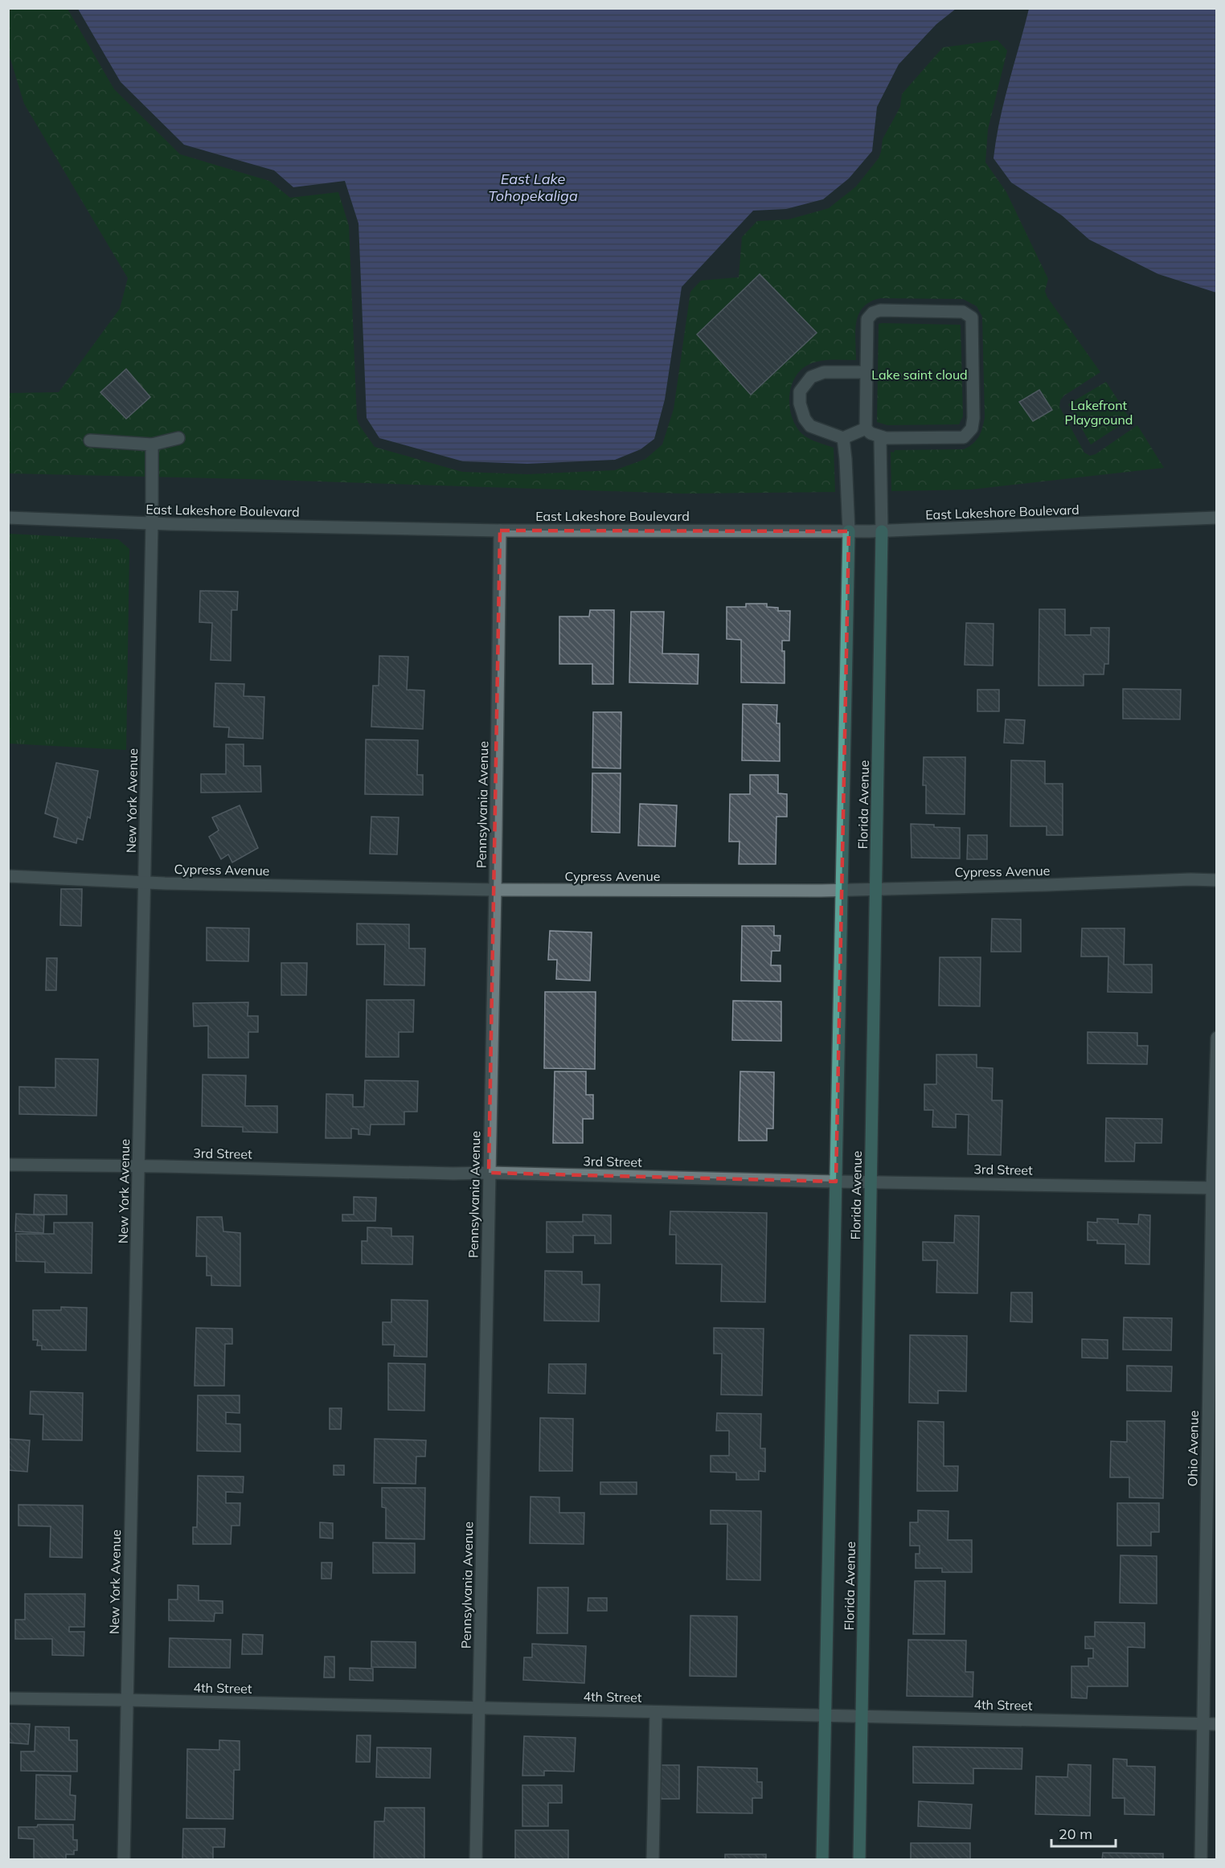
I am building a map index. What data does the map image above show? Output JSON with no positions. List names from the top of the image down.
{
  "streets": {
    "main road": ["Florida Avenue"],
    "street": [
      "East Lakeshore Boulevard",
      "New York Avenue",
      "Pennsylvania Avenue",
      "Cypress Avenue",
      "3rd Street",
      "Ohio Avenue",
      "4th Street"
    ]
  },
  "crossings": [
    ["East Lakeshore Boulevard", "New York Avenue"],
    ["East Lakeshore Boulevard", "Pennsylvania Avenue"],
    ["East Lakeshore Boulevard", "Florida Avenue"],
    ["New York Avenue", "Cypress Avenue"],
    ["New York Avenue", "3rd Street"],
    ["New York Avenue", "4th Street"],
    ["Pennsylvania Avenue", "Cypress Avenue"],
    ["Pennsylvania Avenue", "3rd Street"],
    ["Pennsylvania Avenue", "4th Street"],
    ["Florida Avenue", "Cypress Avenue"],
    ["Florida Avenue", "3rd Street"],
    ["Florida Avenue", "4th Street"],
    ["3rd Street", "Ohio Avenue"],
    ["Ohio Avenue", "4th Street"]
  ],
  "water": ["East Lake Tohopekaliga"],
  "parks": ["Lake saint cloud", "Lakefront Playground"],
  "scale_bar": "20 m"
}
